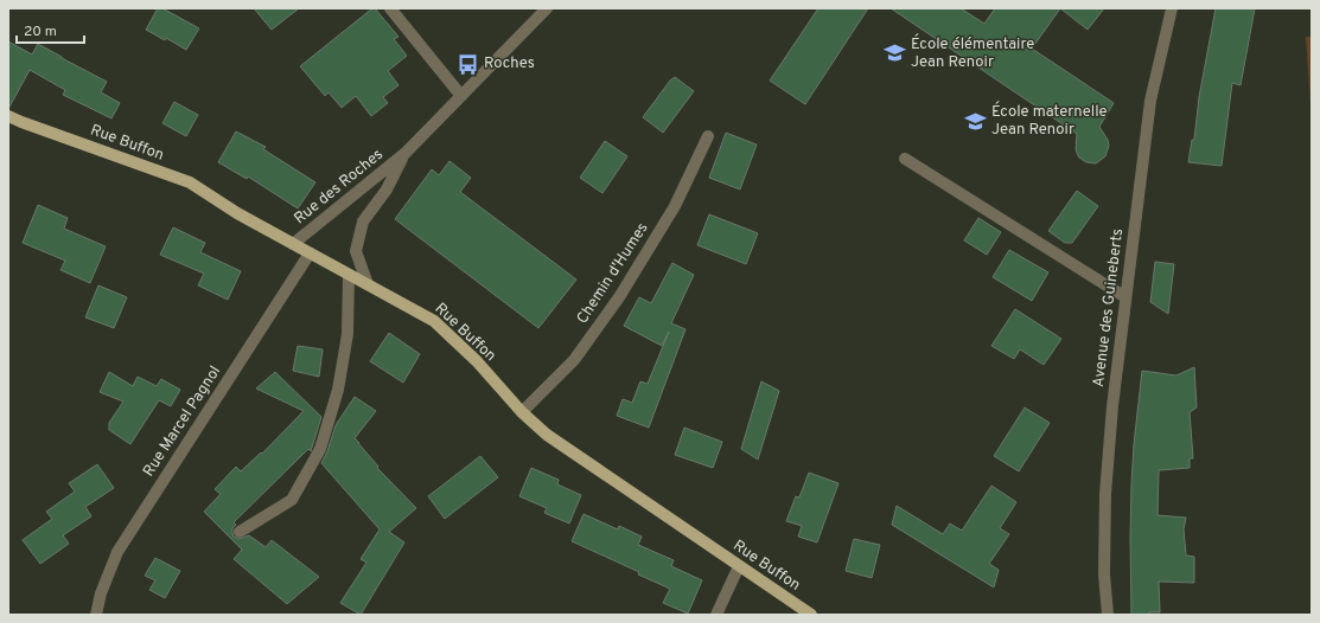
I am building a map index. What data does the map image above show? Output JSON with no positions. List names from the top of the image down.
{
  "streets": {
    "main road": ["Rue Buffon"],
    "street": [
      "Rue des Roches",
      "Chemin d'Humes",
      "Avenue des Guineberts",
      "Rue Marcel Pagnol"
    ]
  },
  "crossings": [
    ["Rue Buffon", "Rue des Roches"],
    ["Rue Buffon", "Chemin d'Humes"],
    ["Rue Buffon", "Rue Marcel Pagnol"]
  ],
  "places": {
    "school or university": ["École élémentaire Jean Renoir", "École maternelle Jean Renoir"],
    "bus stop": ["Roches"]
  },
  "scale_bar": "20 m"
}
